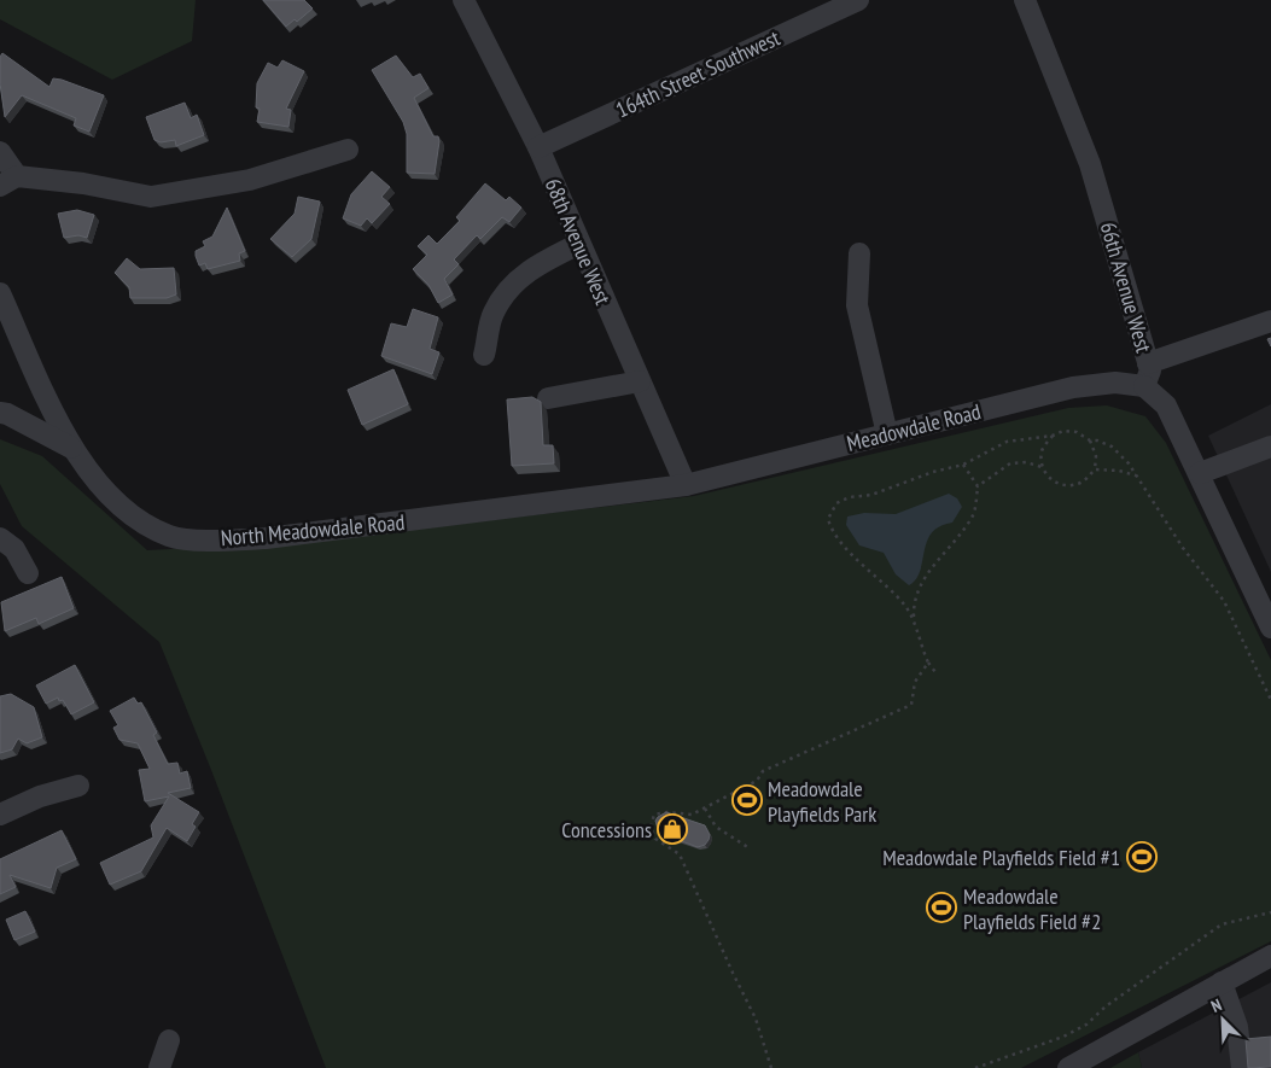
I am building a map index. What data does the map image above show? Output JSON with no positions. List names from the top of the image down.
{
  "streets": {
    "street": [
      "164th Street Southwest",
      "68th Avenue West",
      "66th Avenue West",
      "Meadowdale Road",
      "North Meadowdale Road"
    ]
  },
  "crossings": [
    ["164th Street Southwest", "68th Avenue West"],
    ["68th Avenue West", "Meadowdale Road"],
    ["68th Avenue West", "North Meadowdale Road"],
    ["66th Avenue West", "Meadowdale Road"],
    ["Meadowdale Road", "North Meadowdale Road"]
  ],
  "places": {
    "sports": ["Meadowdale Playfields Park", "Meadowdale Playfields Field #1", "Meadowdale Playfields Field #2"],
    "shop": ["Concessions"]
  },
  "north": "top left"
}
